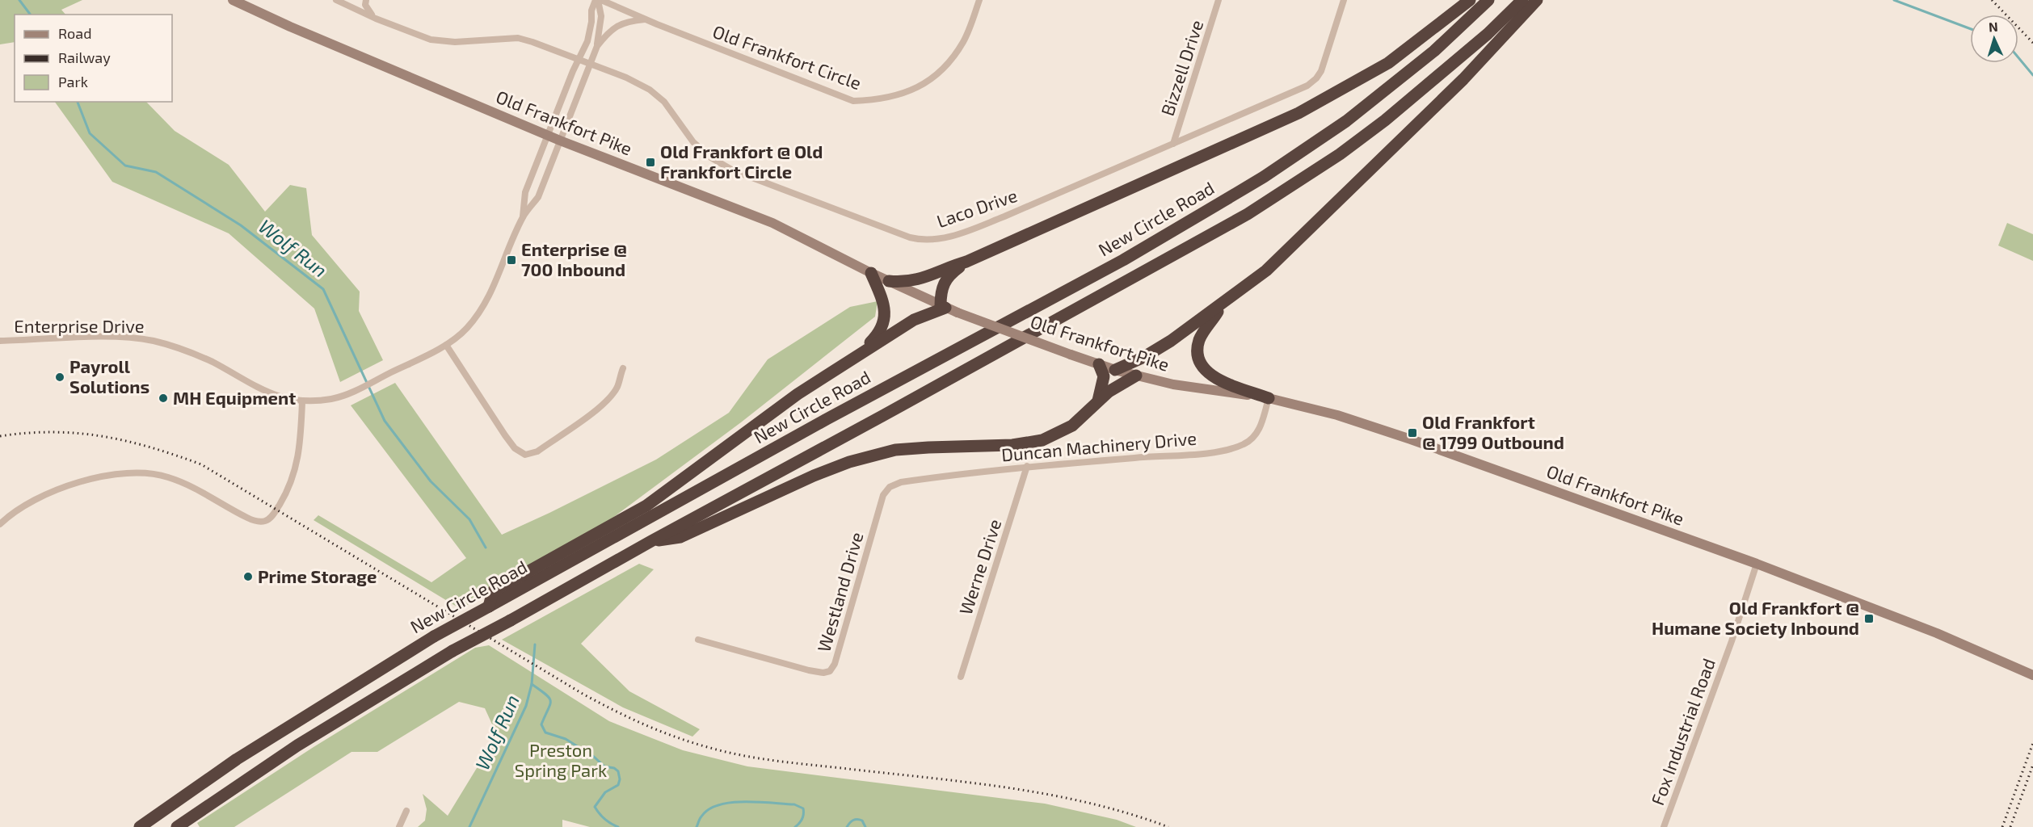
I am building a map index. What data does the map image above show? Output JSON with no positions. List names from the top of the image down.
{
  "streets": {
    "highway": ["New Circle Road"],
    "main road": ["Old Frankfort Pike"],
    "street": [
      "Old Frankfort Circle",
      "Bizzell Drive",
      "Laco Drive",
      "Enterprise Drive",
      "Duncan Machinery Drive",
      "Werne Drive",
      "Westland Drive",
      "Fox Industrial Road"
    ]
  },
  "crossings": [
    ["Bizzell Drive", "Laco Drive"],
    ["Old Frankfort Pike", "Enterprise Drive"],
    ["Old Frankfort Pike", "Duncan Machinery Drive"],
    ["Old Frankfort Pike", "Fox Industrial Road"],
    ["Laco Drive", "Enterprise Drive"],
    ["Duncan Machinery Drive", "Werne Drive"],
    ["Duncan Machinery Drive", "Westland Drive"]
  ],
  "water": ["Wolf Run"],
  "parks": ["Preston Spring Park"],
  "places": {
    "transit": [
      "Old Frankfort @ Old Frankfort Circle",
      "Enterprise @ 700 Inbound",
      "Old Frankfort @ 1799 Outbound",
      "Old Frankfort @ Humane Society Inbound"
    ],
    "other": ["Payroll Solutions", "MH Equipment", "Prime Storage"]
  },
  "legend": ["Road", "Railway", "Park"],
  "north": "top"
}
